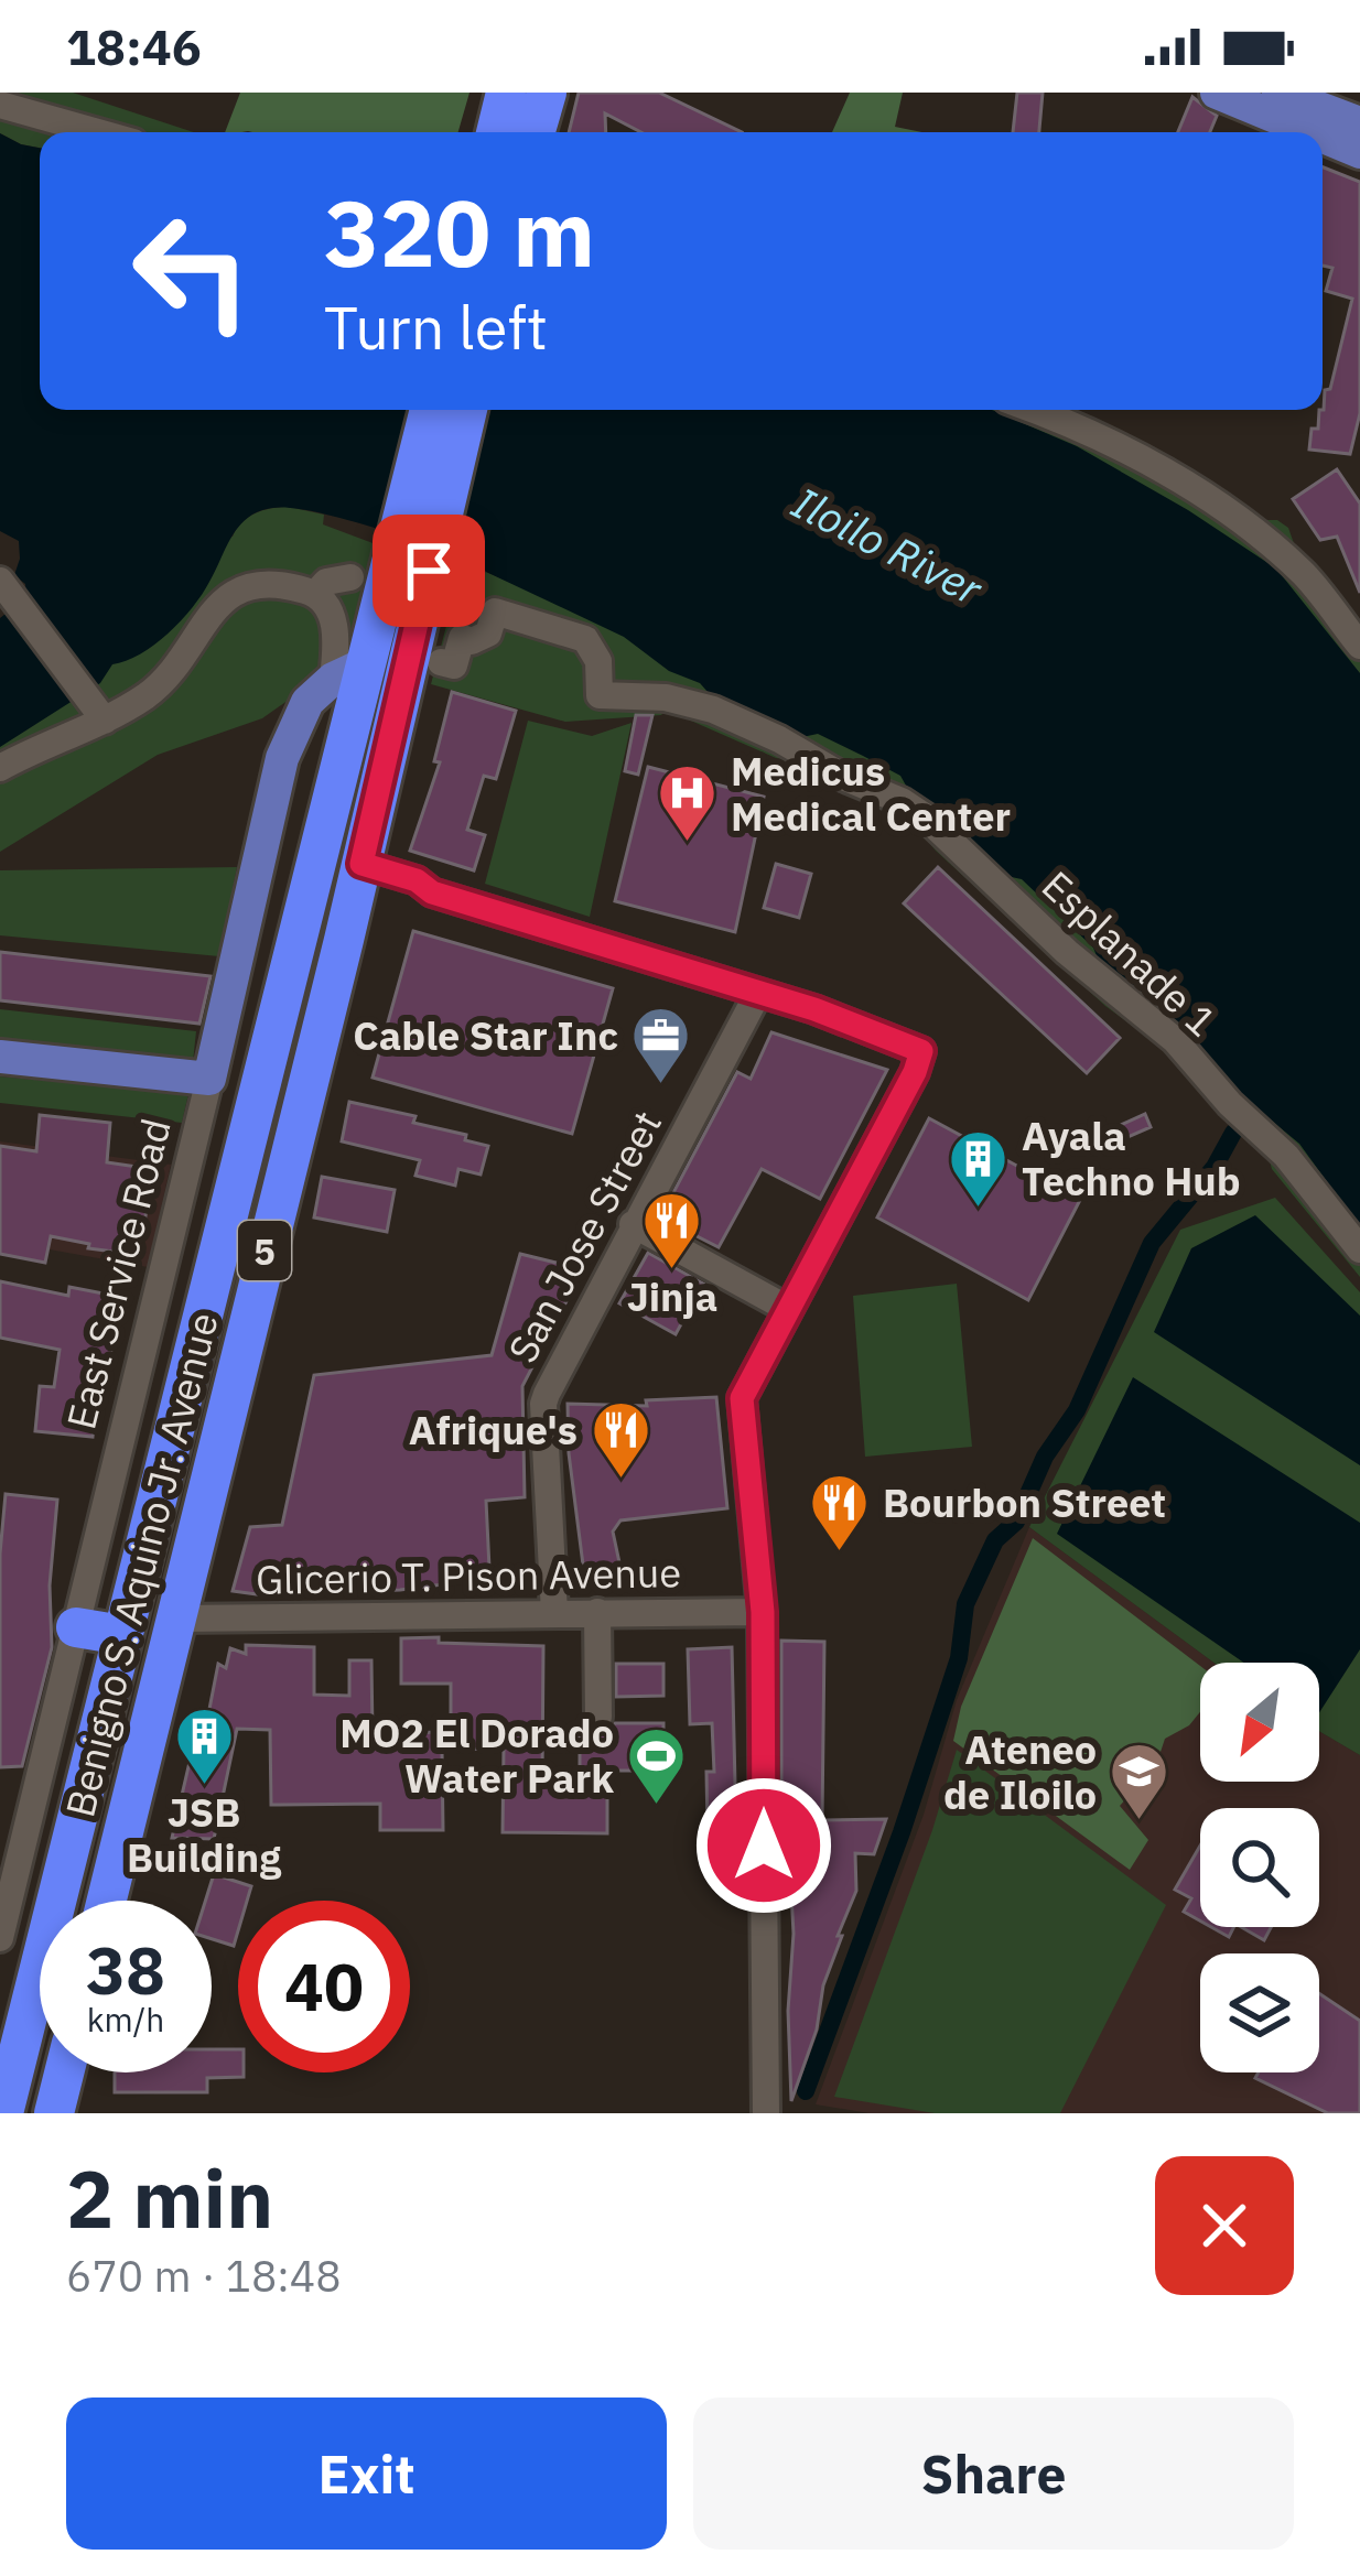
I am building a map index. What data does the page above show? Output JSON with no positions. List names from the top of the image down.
{
  "streets": {
    "highway": ["5", "Benigno S. Aquino Jr. Avenue"],
    "main road": ["East Service Road"],
    "street": ["Esplanade 1", "San Jose Street", "Glicerio T. Pison Avenue"]
  },
  "crossings": [
    ["San Jose Street", "Glicerio T. Pison Avenue"],
    ["East Service Road", "Benigno S. Aquino Jr. Avenue"],
    ["Benigno S. Aquino Jr. Avenue", "Glicerio T. Pison Avenue"]
  ],
  "water": ["Iloilo River"],
  "places": {
    "hospital": ["Medicus Medical Center"],
    "office": ["Cable Star Inc"],
    "building": ["Ayala Techno Hub", "JSB Building"],
    "restaurant": ["Jinja", "Afrique's", "Bourbon Street"],
    "sports": ["MO2 El Dorado Water Park"],
    "school or university": ["Ateneo de Iloilo"]
  },
  "north": "bottom left",
  "page": {
    "status": "18:46",
    "turn": ["320 m", "Turn left"],
    "speed": "38 km/h",
    "limit": "40",
    "heading": ["2 min", "670 m · 18:48"],
    "buttons": ["Exit", "Share"]
  }
}
